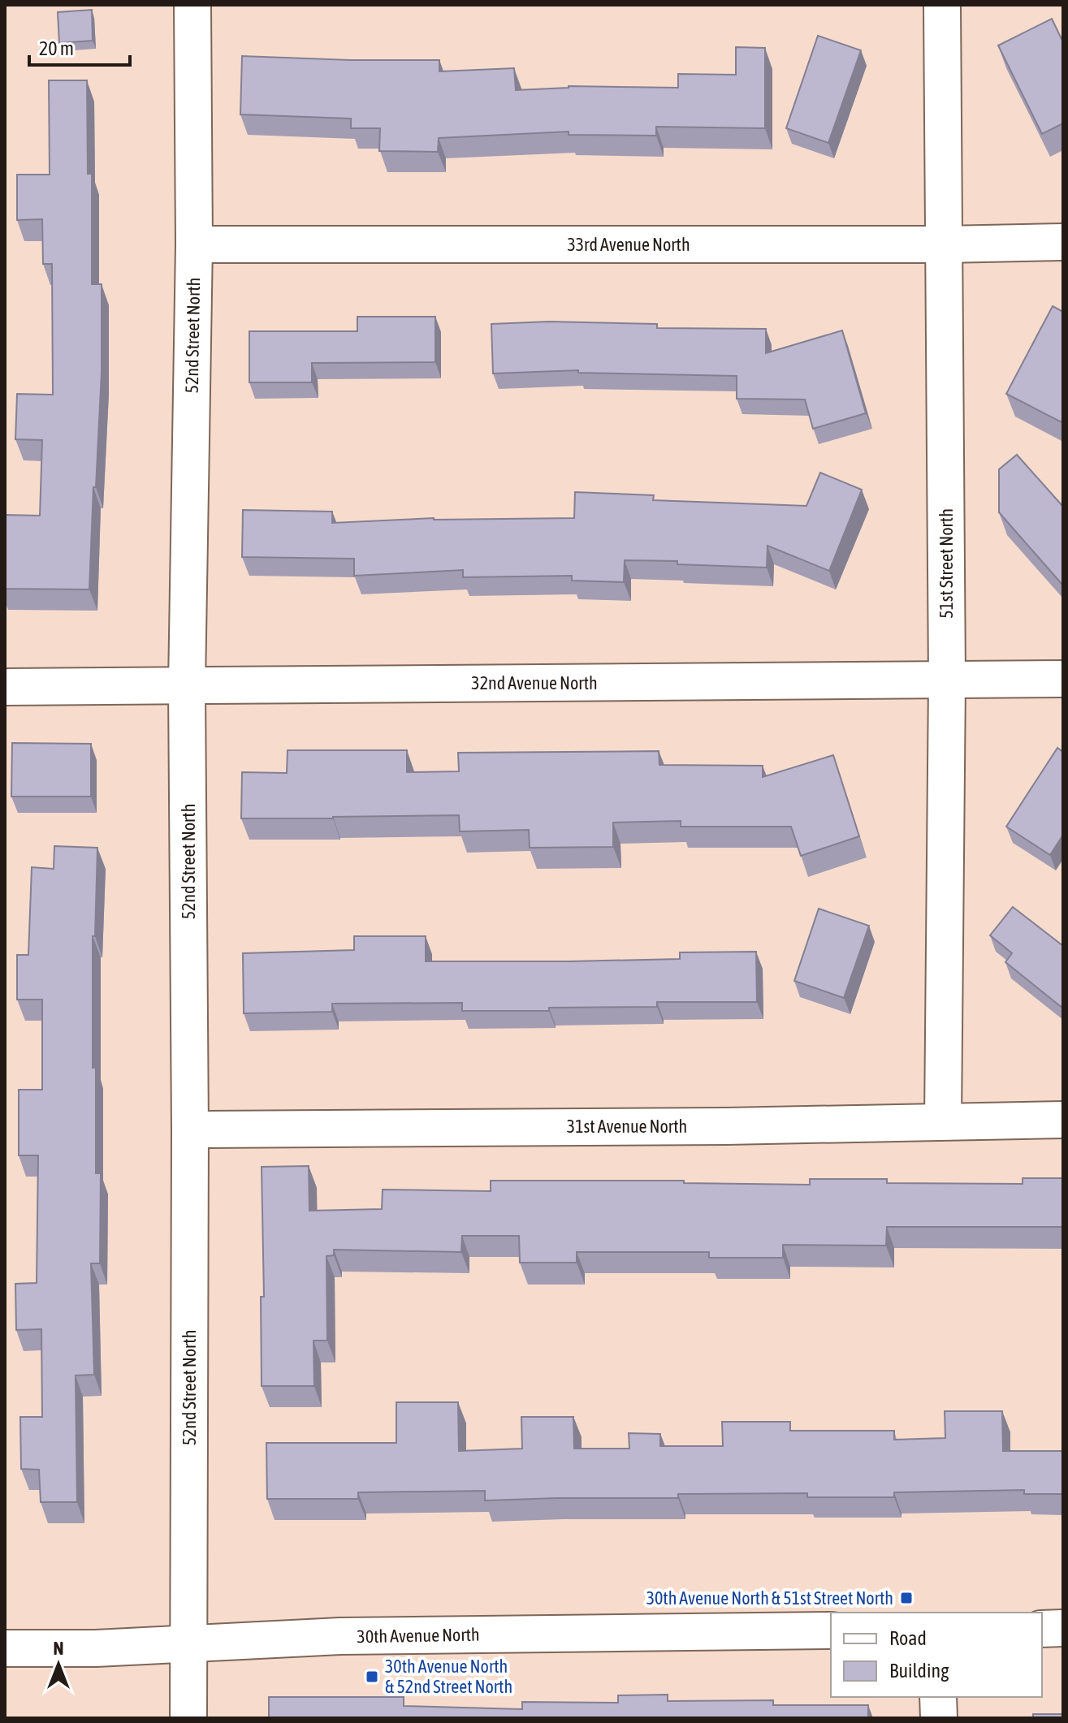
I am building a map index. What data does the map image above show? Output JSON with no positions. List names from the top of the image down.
{
  "streets": {
    "street": [
      "33rd Avenue North",
      "52nd Street North",
      "51st Street North",
      "32nd Avenue North",
      "31st Avenue North",
      "30th Avenue North"
    ]
  },
  "crossings": [
    ["33rd Avenue North", "52nd Street North"],
    ["33rd Avenue North", "51st Street North"],
    ["52nd Street North", "32nd Avenue North"],
    ["52nd Street North", "31st Avenue North"],
    ["52nd Street North", "30th Avenue North"],
    ["51st Street North", "32nd Avenue North"],
    ["51st Street North", "31st Avenue North"]
  ],
  "places": {
    "transit": ["30th Avenue North & 51st Street North", "30th Avenue North & 52nd Street North"]
  },
  "legend": ["Road", "Building"],
  "scale_bar": "20 m",
  "north": "top"
}
